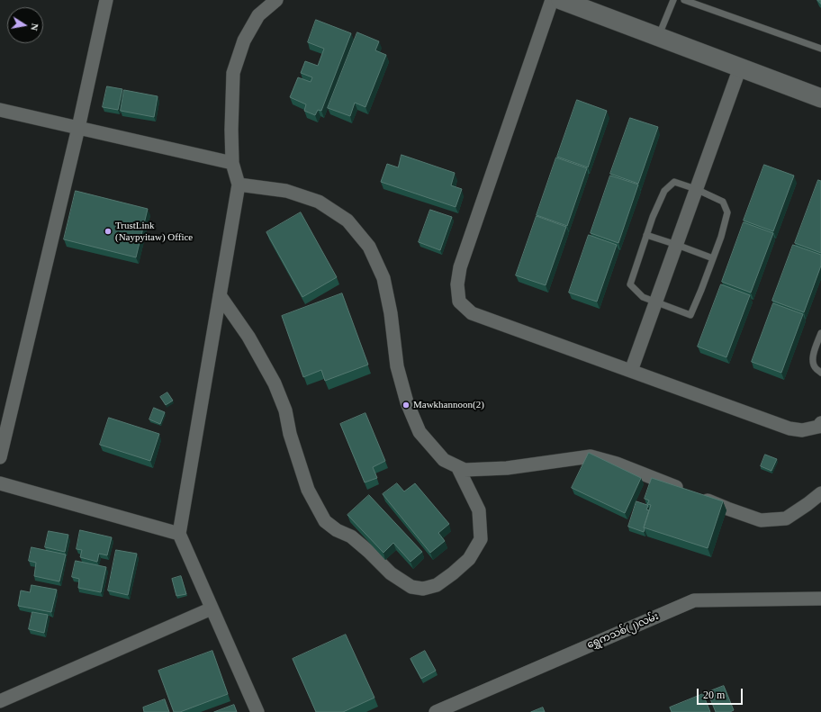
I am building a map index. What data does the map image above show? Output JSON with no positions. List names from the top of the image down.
{
  "streets": {
    "street": ["ရွှေကသစ်(၂)လမ်း"]
  },
  "places": ["TrustLink (Naypyitaw) Office", "Mawkhannoon(2)"],
  "scale_bar": "20 m",
  "north": "right"
}
